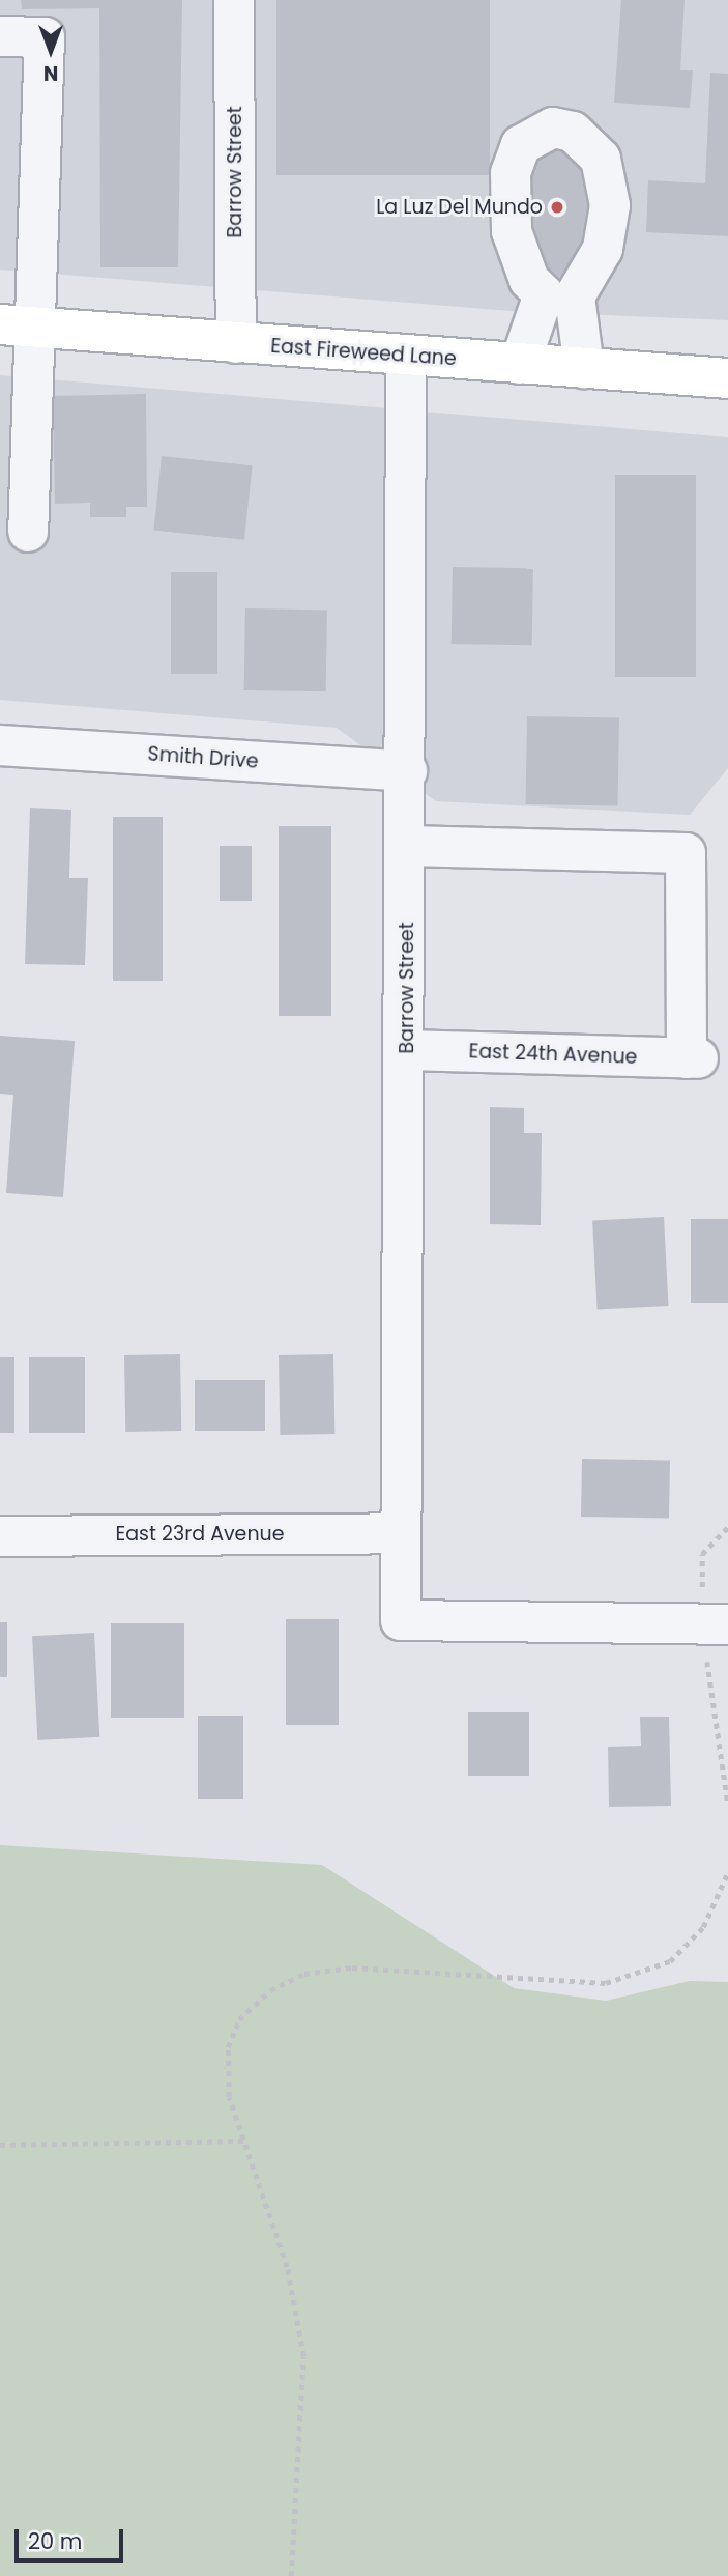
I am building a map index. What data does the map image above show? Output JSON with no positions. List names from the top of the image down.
{
  "streets": {
    "main road": ["East Fireweed Lane"],
    "street": [
      "Barrow Street",
      "Smith Drive",
      "East 24th Avenue",
      "East 23rd Avenue"
    ]
  },
  "crossings": [
    ["Barrow Street", "East Fireweed Lane"],
    ["Barrow Street", "Smith Drive"],
    ["Barrow Street", "East 24th Avenue"],
    ["Barrow Street", "East 23rd Avenue"]
  ],
  "places": ["La Luz Del Mundo"],
  "scale_bar": "20 m",
  "north": "bottom"
}
